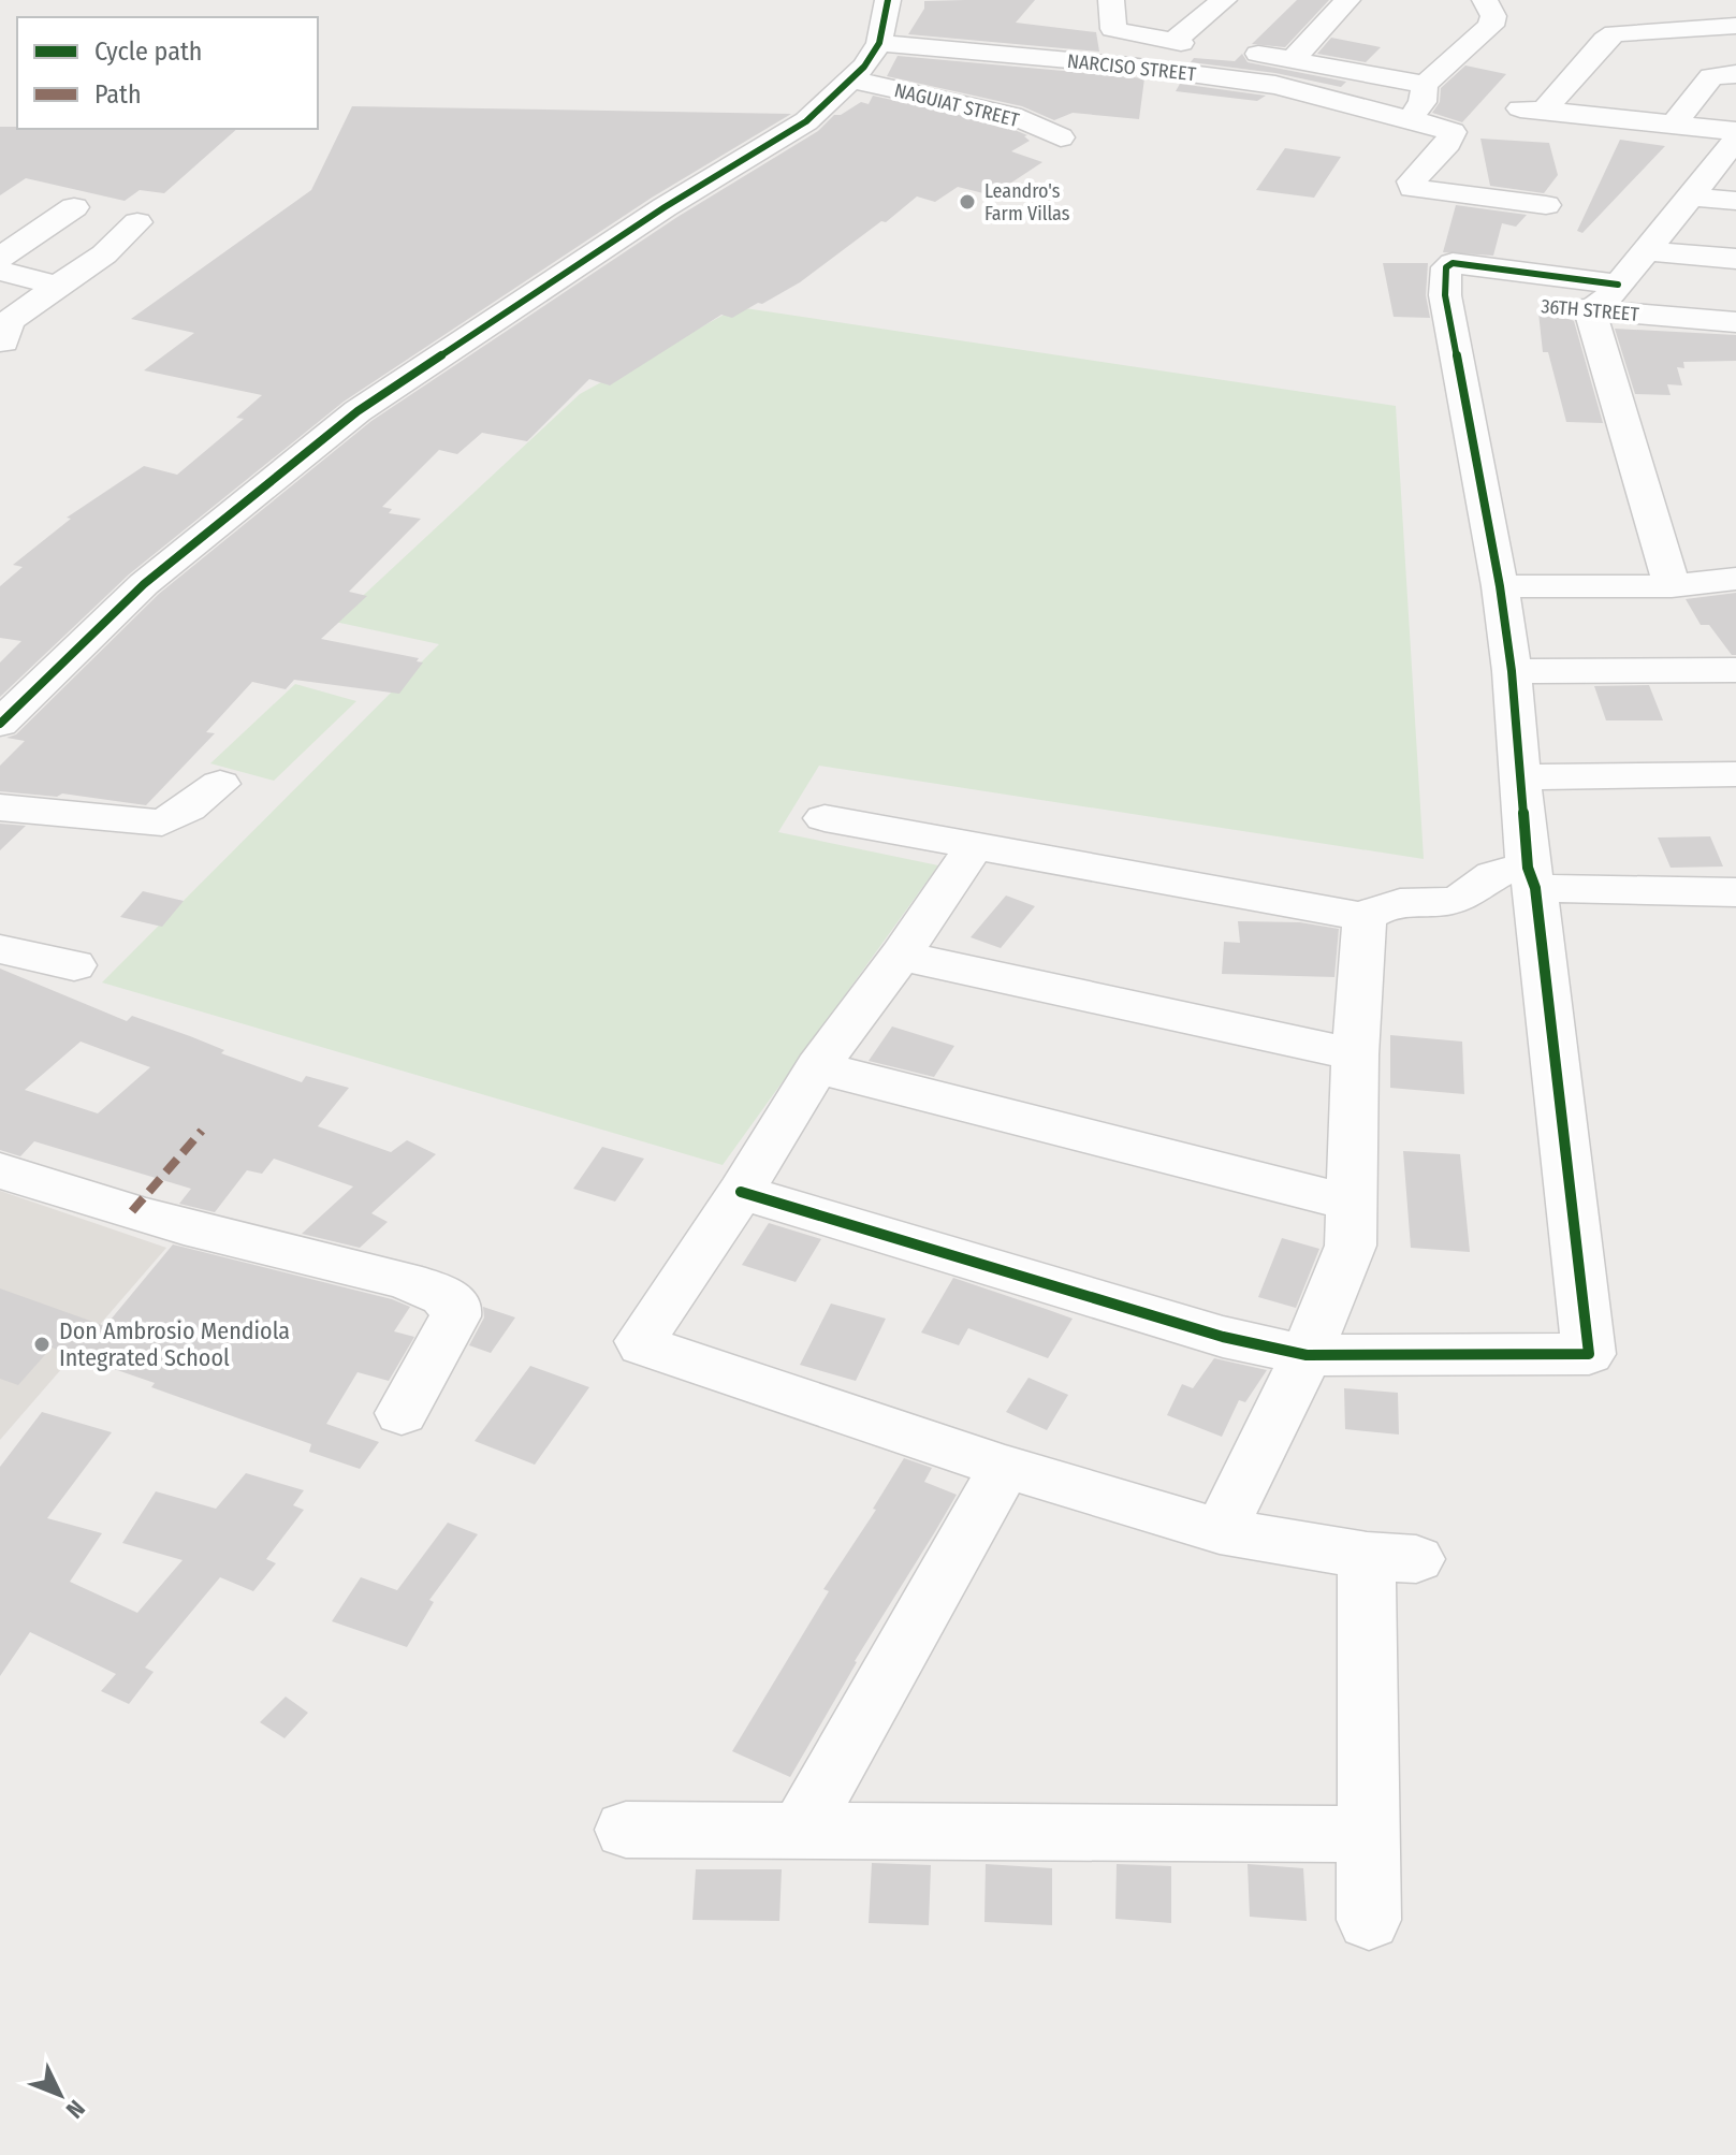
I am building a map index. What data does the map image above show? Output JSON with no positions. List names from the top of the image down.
{
  "streets": {
    "street": ["NARCISO STREET", "NAGUIAT STREET", "36TH STREET"]
  },
  "places": ["Leandro's Farm Villas", "Don Ambrosio Mendiola Integrated School"],
  "legend": ["Cycle path", "Path"],
  "north": "bottom right"
}
